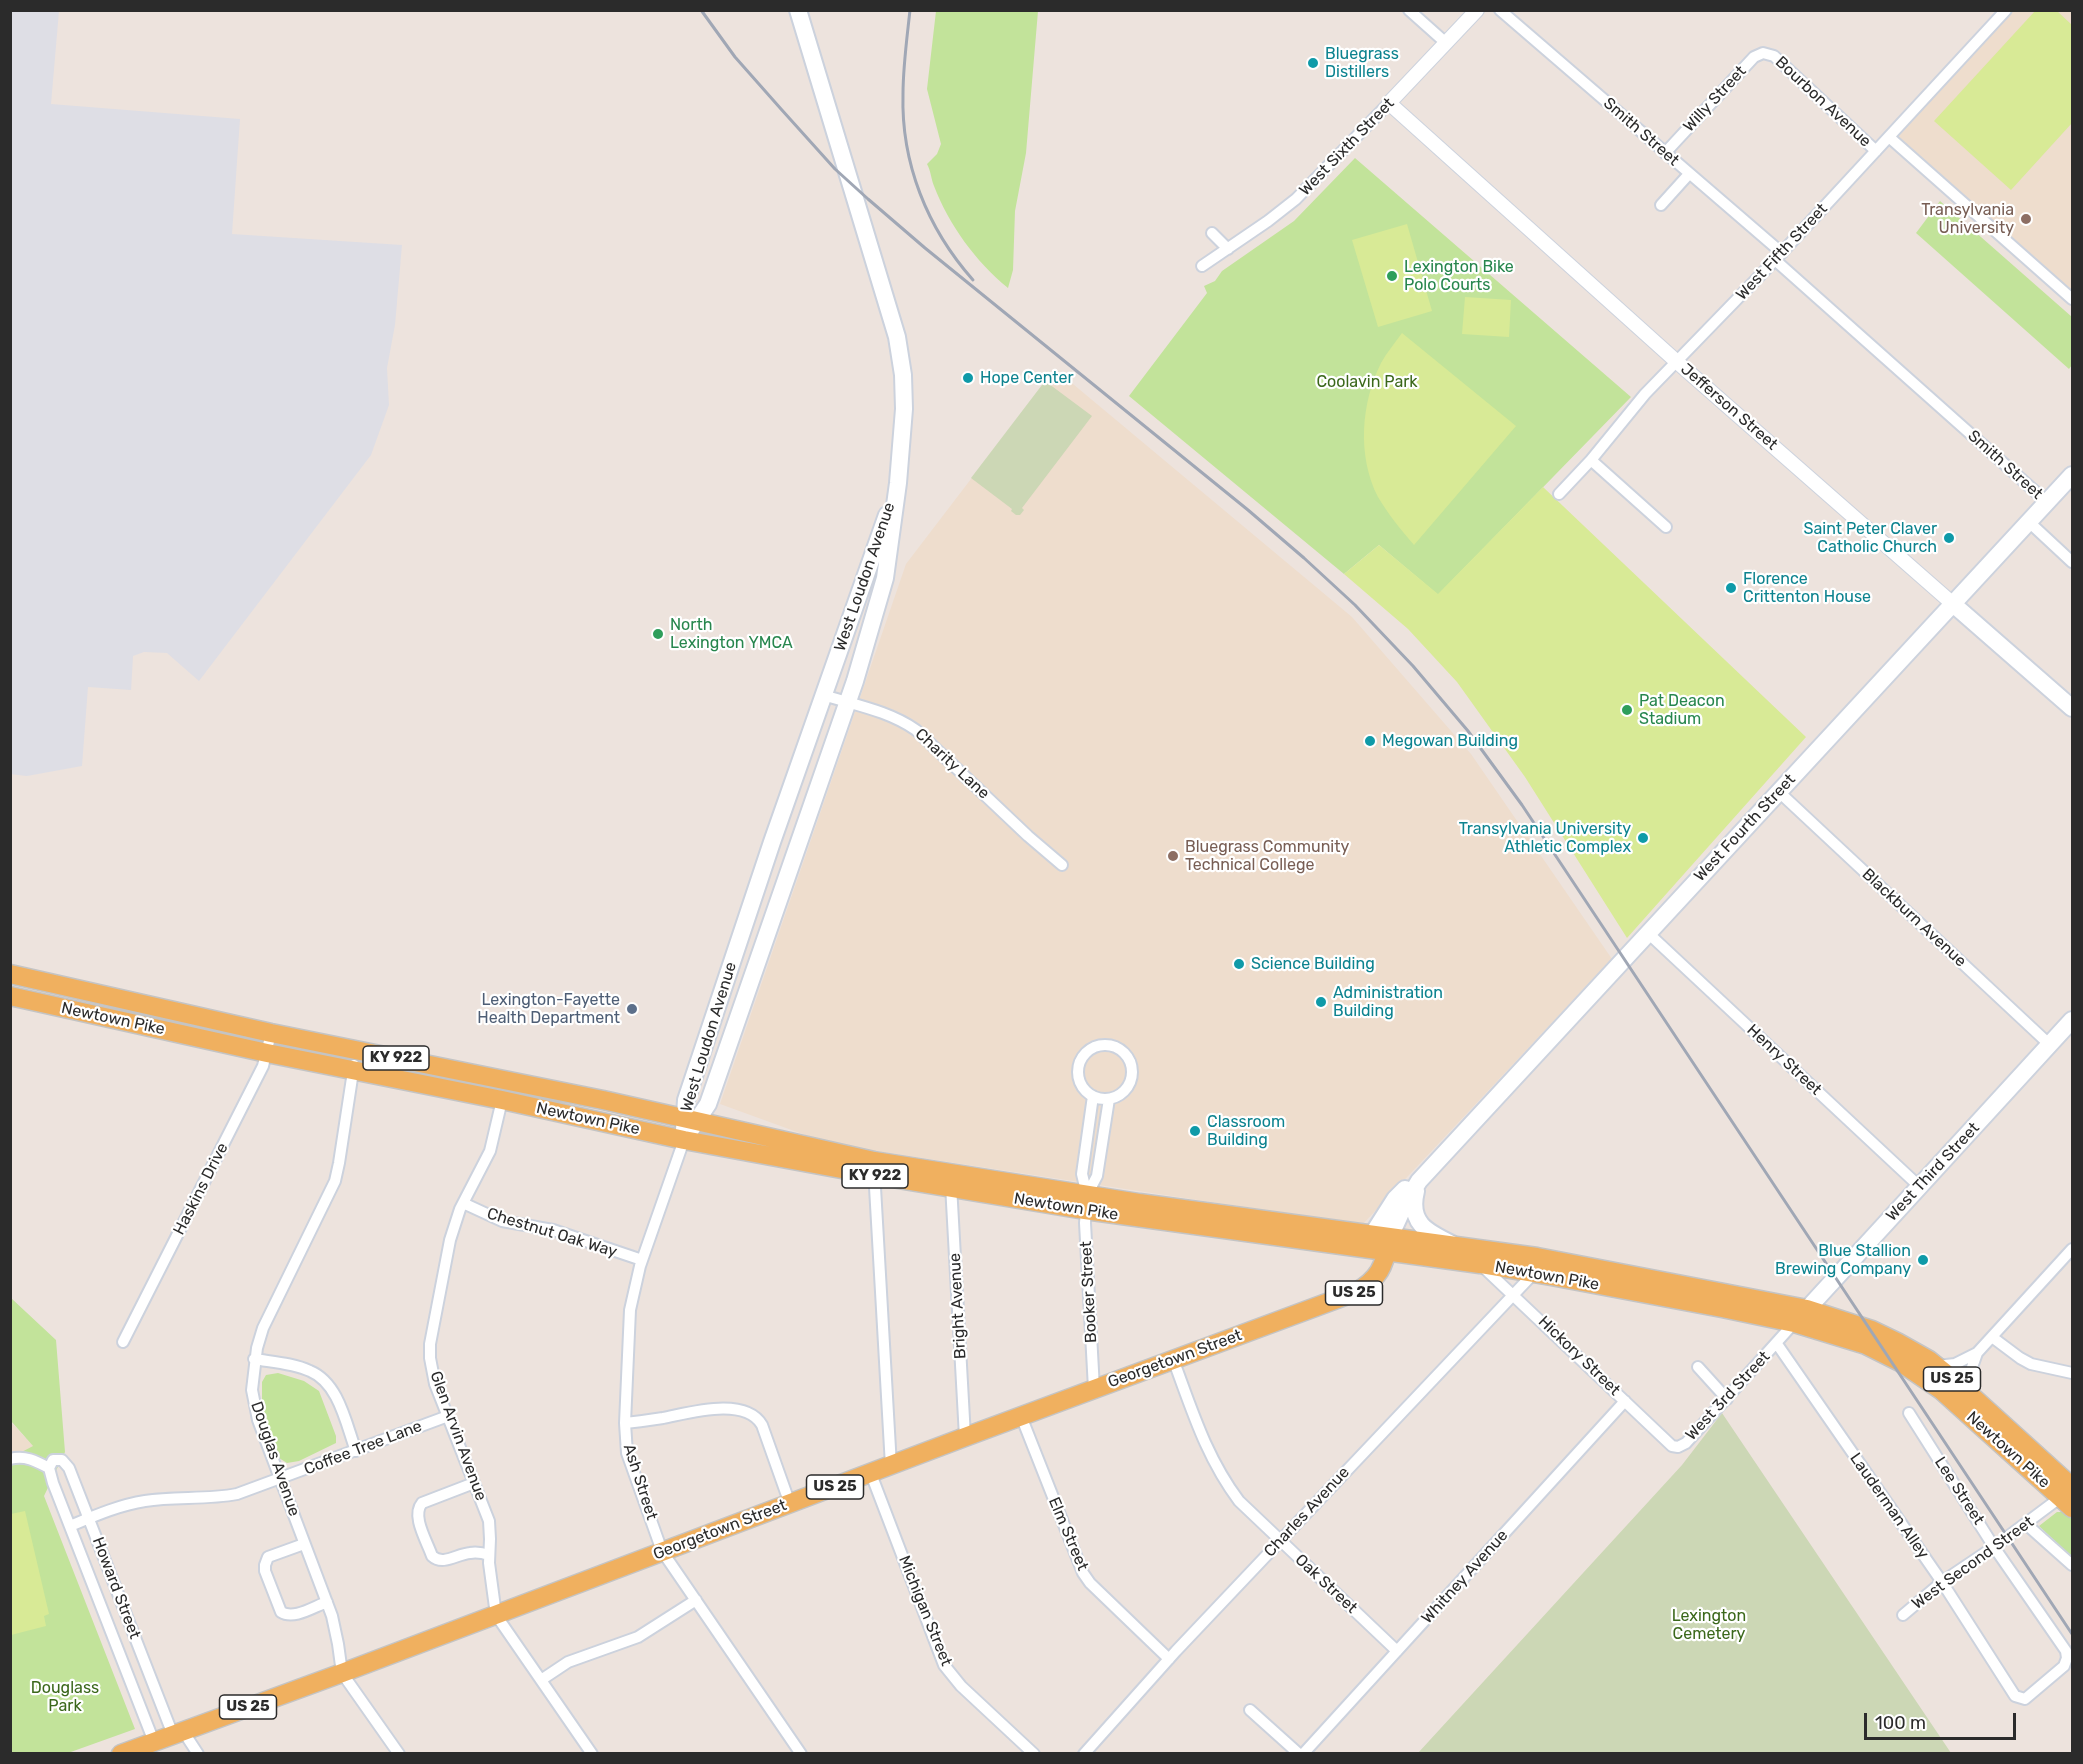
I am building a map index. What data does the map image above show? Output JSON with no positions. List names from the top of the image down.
{
  "streets": {
    "main road": [
      "Jefferson Street",
      "West Loudon Avenue",
      "West Fourth Street",
      "Newtown Pike",
      "KY 922",
      "West Third Street",
      "US 25",
      "Georgetown Street"
    ],
    "street": [
      "Willy Street",
      "Bourbon Avenue",
      "Smith Street",
      "West Sixth Street",
      "West Fifth Street",
      "Charity Lane",
      "Blackburn Avenue",
      "Henry Street",
      "Haskins Drive",
      "Chestnut Oak Way",
      "Booker Street",
      "Bright Avenue",
      "Hickory Street",
      "West 3rd Street",
      "Glen Arvin Avenue",
      "Coffee Tree Lane",
      "Douglas Avenue",
      "Ash Street",
      "Lee Street",
      "Lauderman Alley",
      "Charles Avenue",
      "Elm Street",
      "West Second Street",
      "Whitney Avenue",
      "Oak Street",
      "Howard Street",
      "Michigan Street"
    ]
  },
  "crossings": [
    ["Willy Street", "Bourbon Avenue"],
    ["Willy Street", "Smith Street"],
    ["Bourbon Avenue", "West Fifth Street"],
    ["Smith Street", "West Fifth Street"],
    ["Smith Street", "West Fourth Street"],
    ["West Sixth Street", "Jefferson Street"],
    ["West Fifth Street", "Jefferson Street"],
    ["Jefferson Street", "West Fourth Street"],
    ["West Loudon Avenue", "Charity Lane"],
    ["West Loudon Avenue", "Newtown Pike"],
    ["West Loudon Avenue", "Ash Street"],
    ["West Fourth Street", "Blackburn Avenue"],
    ["West Fourth Street", "Newtown Pike"],
    ["West Fourth Street", "Henry Street"],
    ["West Fourth Street", "Georgetown Street"],
    ["Blackburn Avenue", "West Third Street"],
    ["Newtown Pike", "West Third Street"],
    ["Newtown Pike", "Haskins Drive"],
    ["Newtown Pike", "Booker Street"],
    ["Newtown Pike", "Bright Avenue"],
    ["Newtown Pike", "Hickory Street"],
    ["Newtown Pike", "Georgetown Street"],
    ["Newtown Pike", "West 3rd Street"],
    ["Newtown Pike", "Glen Arvin Avenue"],
    ["Newtown Pike", "Douglas Avenue"],
    ["Newtown Pike", "Ash Street"],
    ["Newtown Pike", "Charles Avenue"],
    ["Newtown Pike", "West Second Street"],
    ["Henry Street", "West Third Street"],
    ["West Third Street", "West 3rd Street"],
    ["Chestnut Oak Way", "Glen Arvin Avenue"],
    ["Chestnut Oak Way", "Ash Street"],
    ["Booker Street", "Georgetown Street"],
    ["Bright Avenue", "Georgetown Street"],
    ["Hickory Street", "West 3rd Street"],
    ["Hickory Street", "Charles Avenue"],
    ["Hickory Street", "Whitney Avenue"],
    ["Georgetown Street", "Glen Arvin Avenue"],
    ["Georgetown Street", "Douglas Avenue"],
    ["Georgetown Street", "Ash Street"],
    ["Georgetown Street", "Elm Street"],
    ["Georgetown Street", "Oak Street"],
    ["Georgetown Street", "Howard Street"],
    ["Georgetown Street", "Michigan Street"],
    ["West 3rd Street", "Lauderman Alley"],
    ["Glen Arvin Avenue", "Coffee Tree Lane"],
    ["Coffee Tree Lane", "Douglas Avenue"],
    ["Coffee Tree Lane", "Howard Street"],
    ["Lee Street", "Lauderman Alley"],
    ["Lee Street", "West Second Street"],
    ["Lauderman Alley", "West Second Street"],
    ["Charles Avenue", "Elm Street"],
    ["Charles Avenue", "Oak Street"],
    ["Whitney Avenue", "Oak Street"]
  ],
  "parks": ["Coolavin Park", "Lexington Cemetery", "Douglass Park"],
  "places": [
    "Bluegrass Distillers",
    "Transylvania University",
    "Lexington Bike Polo Courts",
    "Hope Center",
    "Saint Peter Claver Catholic Church",
    "Florence Crittenton House",
    "North Lexington YMCA",
    "Pat Deacon Stadium",
    "Megowan Building",
    "Transylvania University Athletic Complex",
    "Bluegrass Community Technical College",
    "Science Building",
    "Administration Building",
    "Lexington-Fayette Health Department",
    "Classroom Building",
    "Blue Stallion Brewing Company"
  ],
  "scale_bar": "100 m"
}
